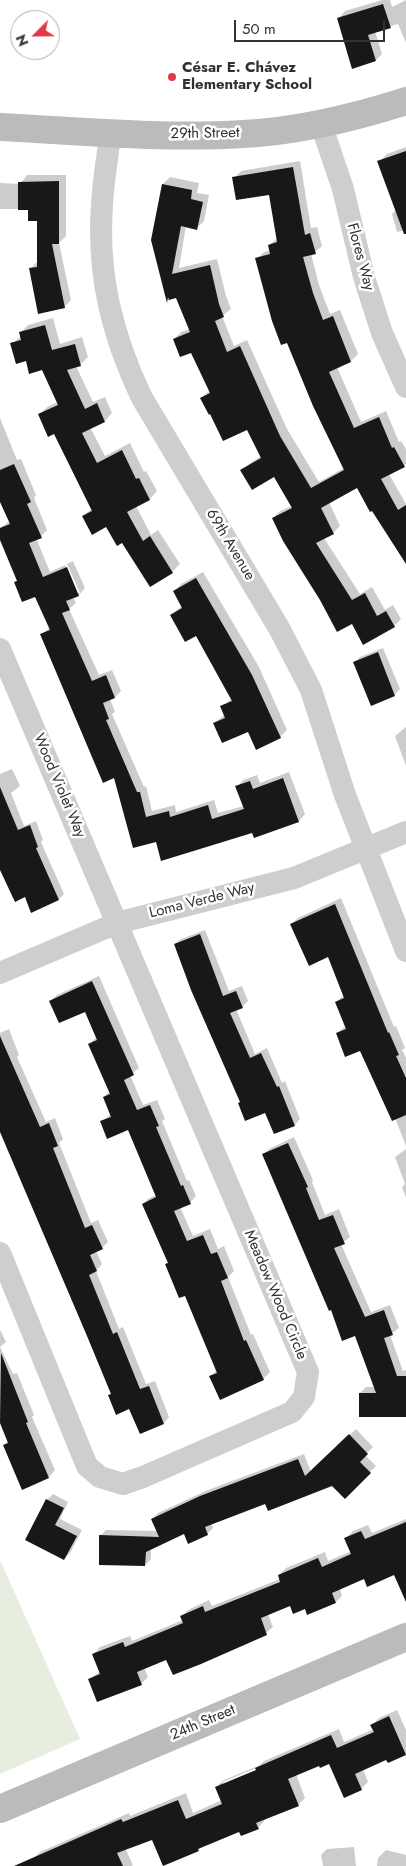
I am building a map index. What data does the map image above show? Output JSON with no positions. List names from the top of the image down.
{
  "streets": {
    "street": [
      "29th Street",
      "Flores Way",
      "69th Avenue",
      "Wood Violet Way",
      "Loma Verde Way",
      "Meadow Wood Circle",
      "24th Street"
    ]
  },
  "crossings": [
    ["29th Street", "Flores Way"],
    ["29th Street", "69th Avenue"],
    ["69th Avenue", "Loma Verde Way"],
    ["Wood Violet Way", "Loma Verde Way"],
    ["Wood Violet Way", "Meadow Wood Circle"],
    ["Loma Verde Way", "Meadow Wood Circle"]
  ],
  "places": ["César E. Chávez Elementary School"],
  "scale_bar": "50 m",
  "north": "bottom left"
}
